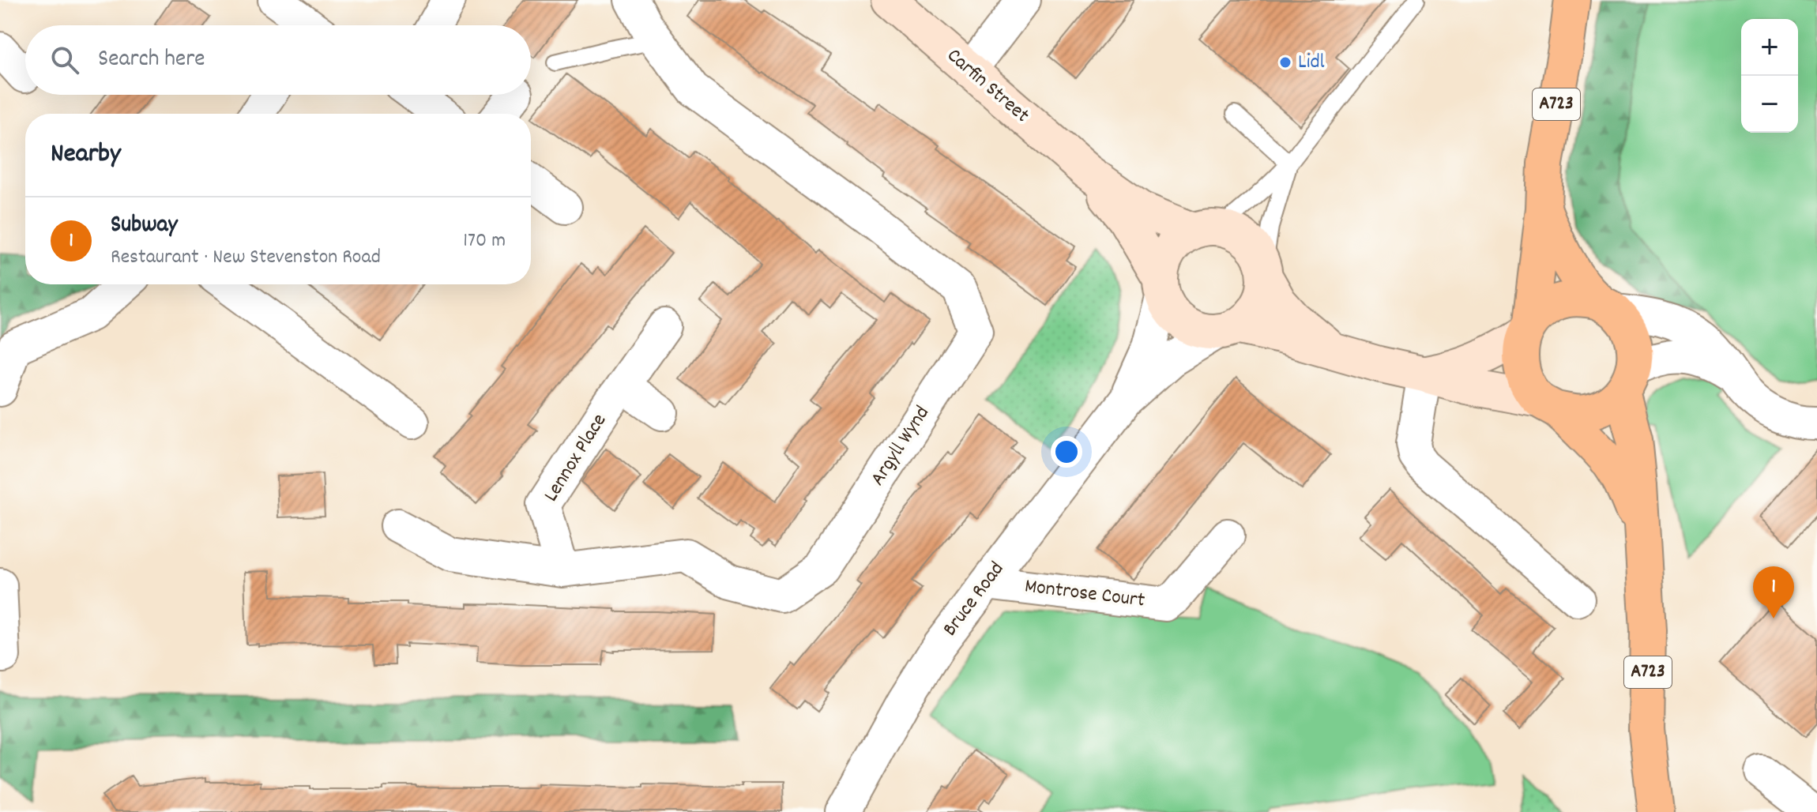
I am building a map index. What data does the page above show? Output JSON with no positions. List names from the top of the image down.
{
  "streets": {
    "main road": ["Carfin Street", "A723"],
    "street": [
      "Argyll Wynd",
      "Lennox Place",
      "Montrose Court",
      "Bruce Road"
    ]
  },
  "crossings": [
    ["Carfin Street", "Bruce Road"],
    ["Argyll Wynd", "Lennox Place"],
    ["Montrose Court", "Bruce Road"]
  ],
  "places": ["Lidl"],
  "page": {
    "map_buttons": ["+", "−"],
    "search": "Search here",
    "heading": "Nearby",
    "list": [
      {
        "mark": "1",
        "name": "Subway",
        "note": "Restaurant · New Stevenston Road",
        "value": "170 m"
      }
    ],
    "pins": "1"
  }
}
